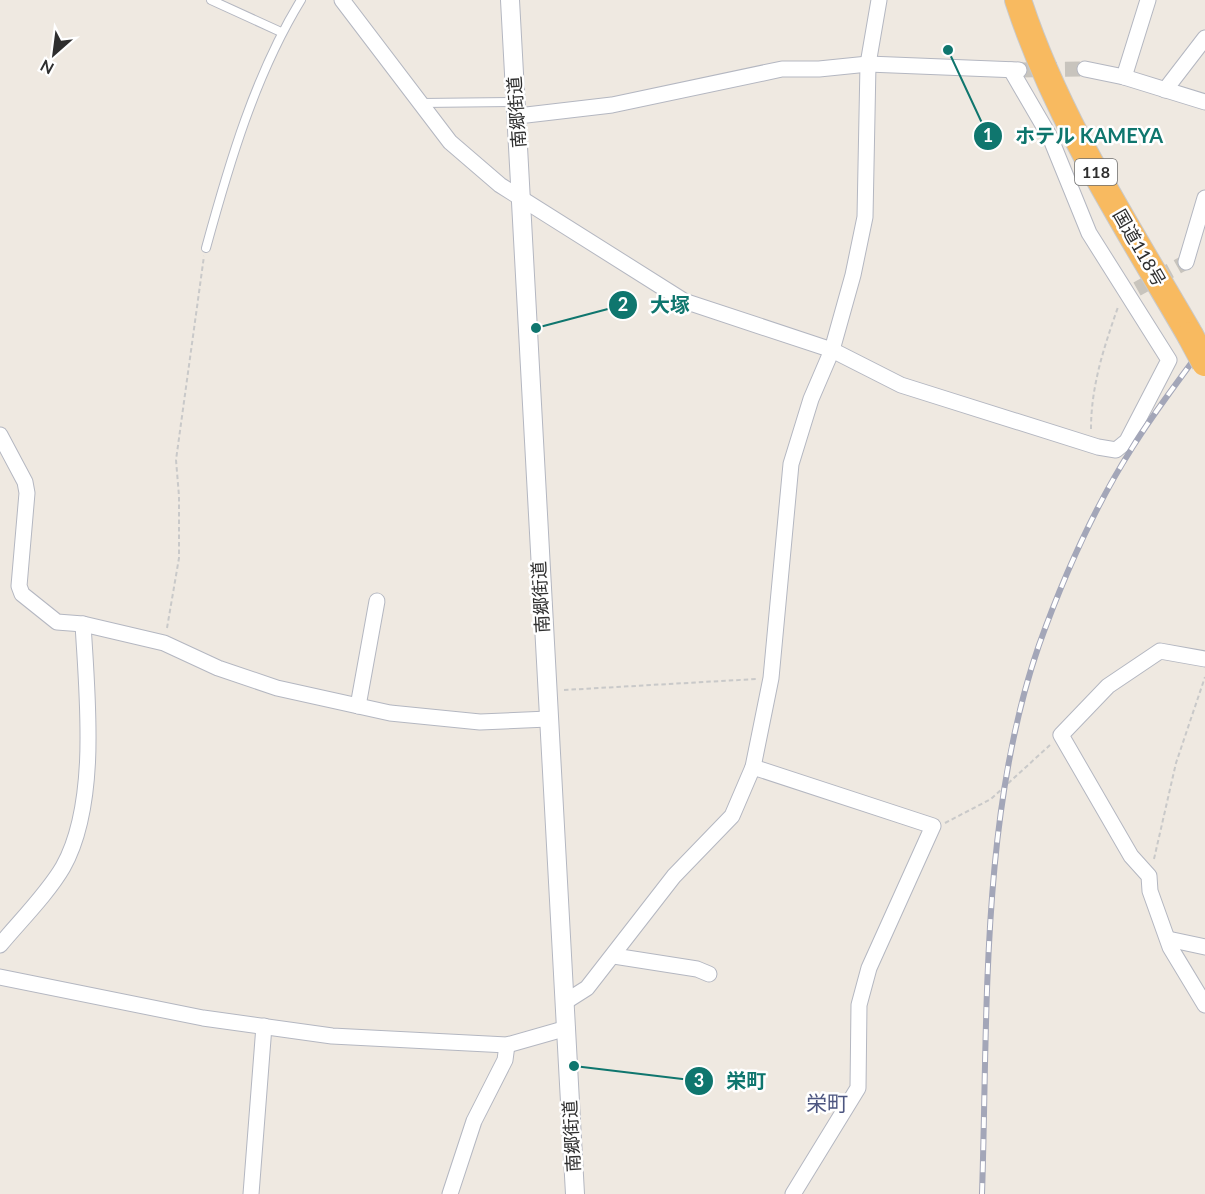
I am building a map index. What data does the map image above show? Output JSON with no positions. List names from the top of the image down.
{
  "streets": {
    "highway": ["118", "国道118号"],
    "street": ["南郷街道"]
  },
  "districts": ["栄町"],
  "places": ["ホテル KAMEYA", "大塚", "栄町"],
  "north": "bottom left"
}
